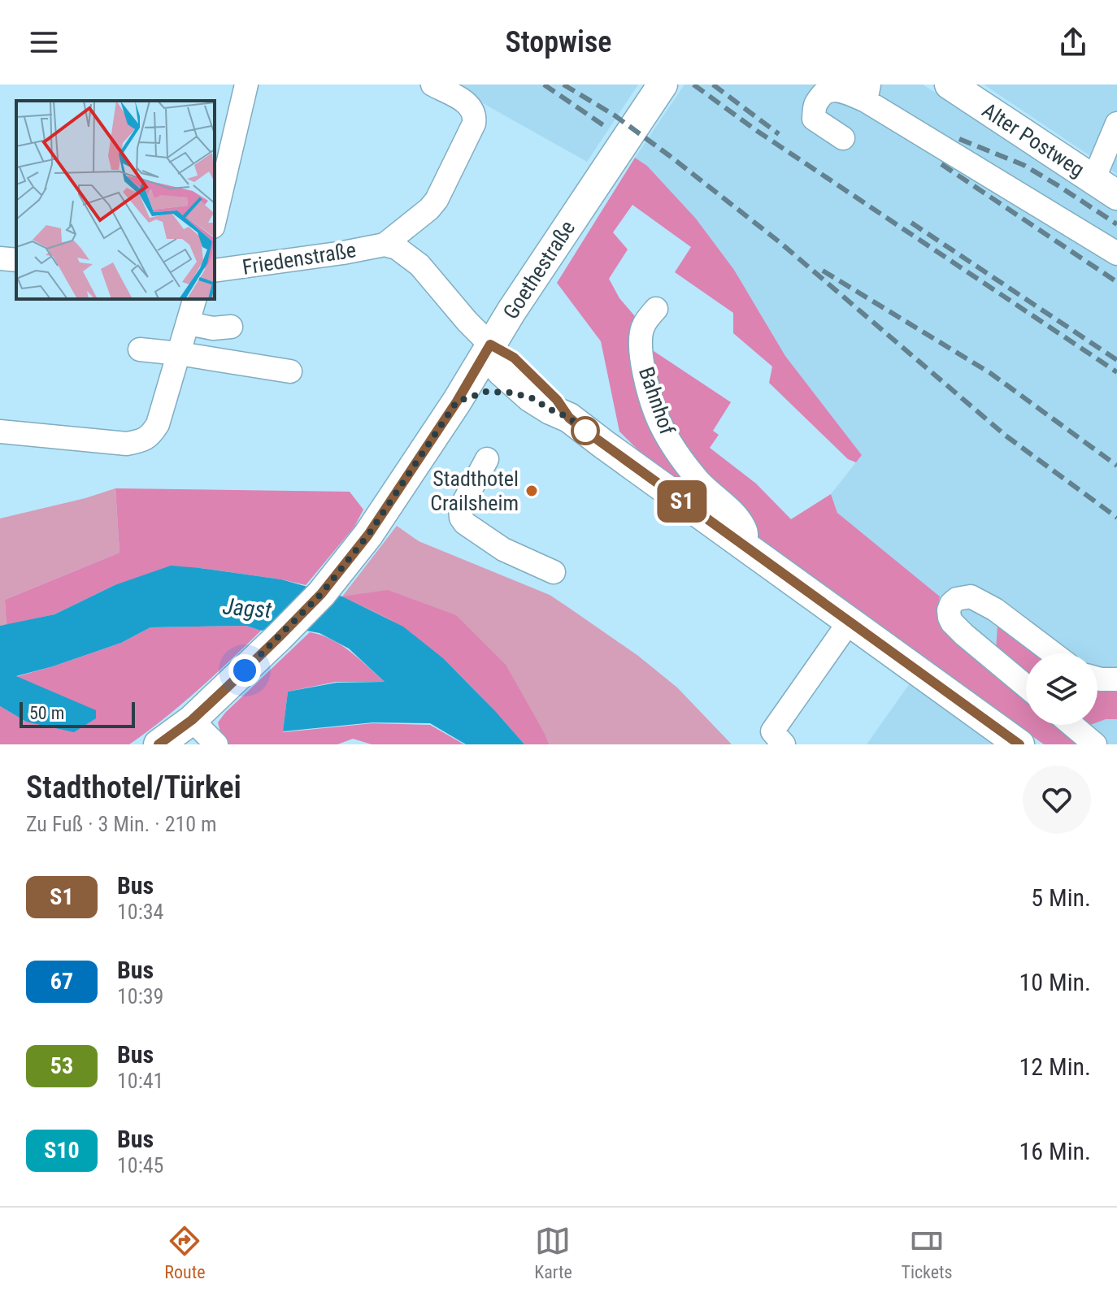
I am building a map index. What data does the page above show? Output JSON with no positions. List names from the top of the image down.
{
  "streets": {
    "main road": ["Alter Postweg", "Goethestraße"],
    "street": ["Friedenstraße", "Bahnhof"]
  },
  "water": ["Jagst"],
  "places": ["Stadthotel Crailsheim"],
  "lines": ["bus line S1"],
  "scale_bar": "50 m",
  "page": {
    "header": "Stopwise",
    "on_map": "S1",
    "scale": "50 m",
    "heading": ["Stadthotel/Türkei", "Zu Fuß · 3 Min. · 210 m"],
    "list": [
      {
        "mark": "S1",
        "name": "Bus",
        "note": "10:34",
        "value": "5 Min."
      },
      {
        "mark": "67",
        "name": "Bus",
        "note": "10:39",
        "value": "10 Min."
      },
      {
        "mark": "53",
        "name": "Bus",
        "note": "10:41",
        "value": "12 Min."
      },
      {
        "mark": "S10",
        "name": "Bus",
        "note": "10:45",
        "value": "16 Min."
      }
    ],
    "tabs": ["Route", "Karte", "Tickets"]
  }
}
